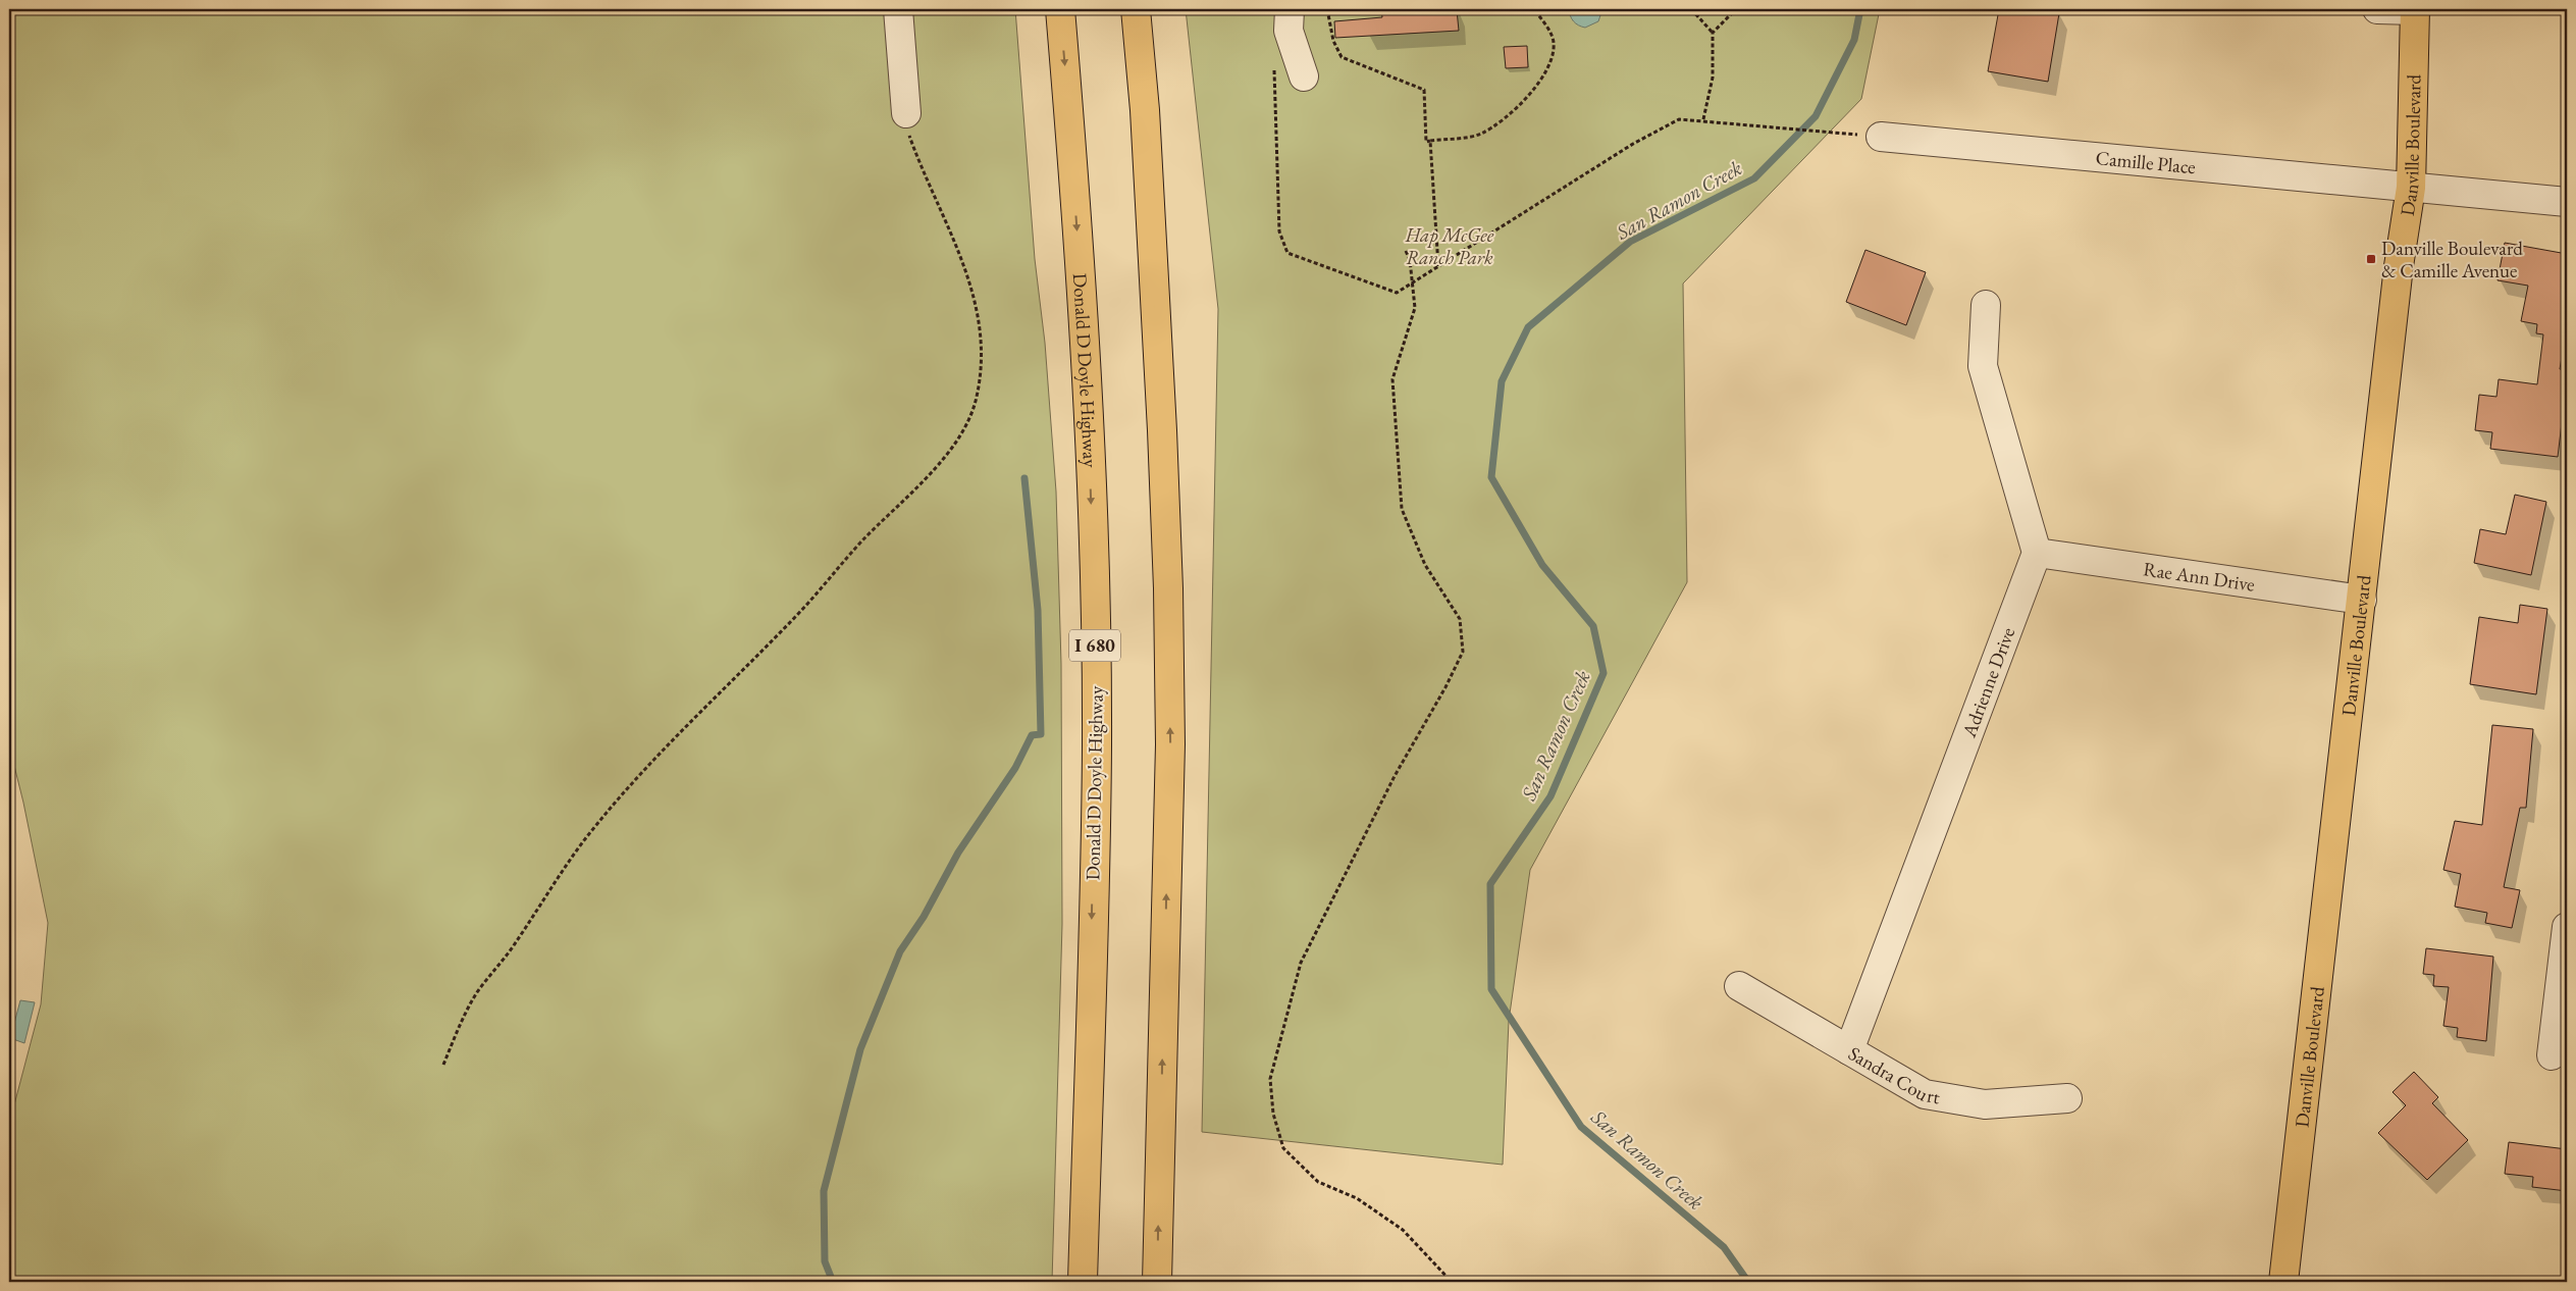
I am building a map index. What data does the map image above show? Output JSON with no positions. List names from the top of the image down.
{
  "streets": {
    "main road": ["Danville Boulevard", "Donald D Doyle Highway", "I 680"],
    "street": [
      "Camille Place",
      "Rae Ann Drive",
      "Adrienne Drive",
      "Sandra Court"
    ]
  },
  "crossings": [
    ["Danville Boulevard", "Camille Place"],
    ["Danville Boulevard", "Rae Ann Drive"],
    ["Rae Ann Drive", "Adrienne Drive"],
    ["Adrienne Drive", "Sandra Court"]
  ],
  "water": ["San Ramon Creek"],
  "parks": ["Hap McGee Ranch Park"],
  "places": {
    "transit": ["Danville Boulevard & Camille Avenue"]
  }
}
